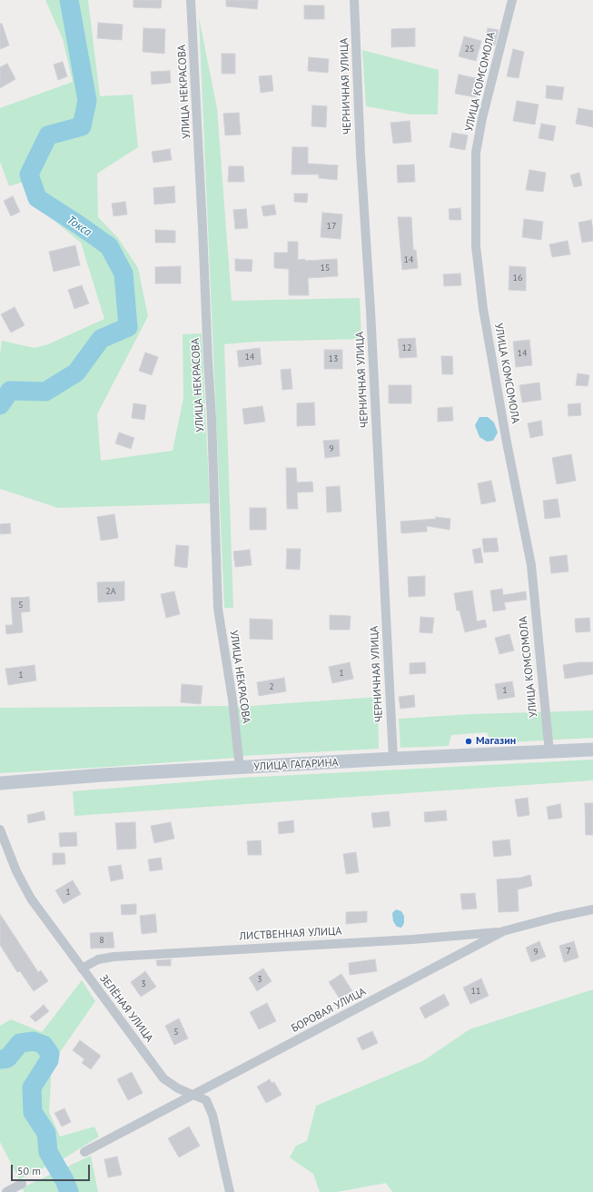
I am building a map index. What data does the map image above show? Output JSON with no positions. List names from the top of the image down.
{
  "streets": {
    "main road": ["УЛИЦА ГАГАРИНА"],
    "street": [
      "УЛИЦА КОМСОМОЛА",
      "ЧЕРНИЧНАЯ УЛИЦА",
      "УЛИЦА НЕКРАСОВА",
      "ЛИСТВЕННАЯ УЛИЦА",
      "ЗЕЛЁНАЯ УЛИЦА",
      "БОРОВАЯ УЛИЦА"
    ]
  },
  "crossings": [
    ["УЛИЦА КОМСОМОЛА", "УЛИЦА ГАГАРИНА"],
    ["ЧЕРНИЧНАЯ УЛИЦА", "УЛИЦА ГАГАРИНА"],
    ["УЛИЦА НЕКРАСОВА", "УЛИЦА ГАГАРИНА"],
    ["ЛИСТВЕННАЯ УЛИЦА", "ЗЕЛЁНАЯ УЛИЦА"],
    ["ЛИСТВЕННАЯ УЛИЦА", "БОРОВАЯ УЛИЦА"],
    ["ЗЕЛЁНАЯ УЛИЦА", "БОРОВАЯ УЛИЦА"]
  ],
  "water": ["Токса"],
  "places": ["Магазин"],
  "house_numbers": [
    "25",
    "17",
    "14",
    "15",
    "16",
    "12",
    "14",
    "14",
    "13",
    "9",
    "2А",
    "5",
    "1",
    "1",
    "2",
    "1",
    "1",
    "8",
    "7",
    "9",
    "3",
    "3",
    "11",
    "5"
  ],
  "scale_bar": "50 m"
}
